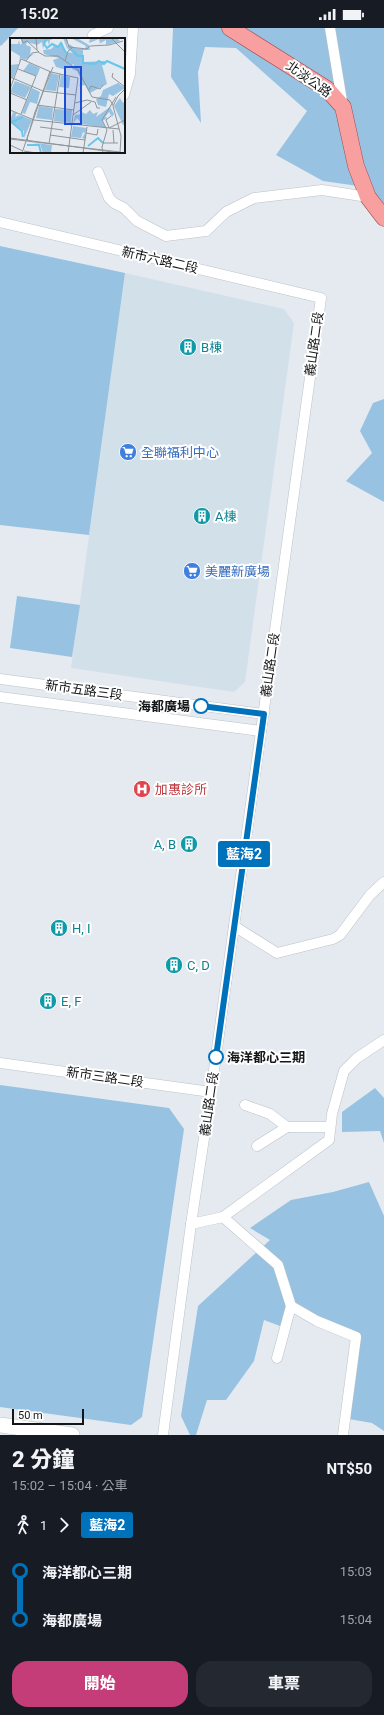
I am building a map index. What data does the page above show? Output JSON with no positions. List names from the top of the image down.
{
  "streets": {
    "main road": ["北淡公路"],
    "street": [
      "新市六路二段",
      "義山路二段",
      "新市五路三段",
      "新市三路二段"
    ]
  },
  "crossings": [
    ["新市六路二段", "義山路二段"],
    ["義山路二段", "新市五路三段"],
    ["義山路二段", "新市三路二段"]
  ],
  "places": {
    "building": [
      "B棟",
      "A棟",
      "A, B",
      "H, I",
      "C, D",
      "E, F"
    ],
    "supermarket": ["全聯福利中心", "美麗新廣場"],
    "other": ["海都廣場", "海洋都心三期"],
    "hospital": ["加惠診所"]
  },
  "lines": ["bus line 藍海2"],
  "scale_bar": "50 m",
  "page": {
    "status": "15:02",
    "on_map": "藍海2",
    "scale": "50 m",
    "heading": ["2 分鐘", "15:02 – 15:04 · 公車", "NT$50"],
    "legs": ["1", "藍海2"],
    "list": [
      {
        "name": "海洋都心三期",
        "value": "15:03"
      },
      {
        "name": "海都廣場",
        "value": "15:04"
      }
    ],
    "buttons": ["開始", "車票"]
  }
}
